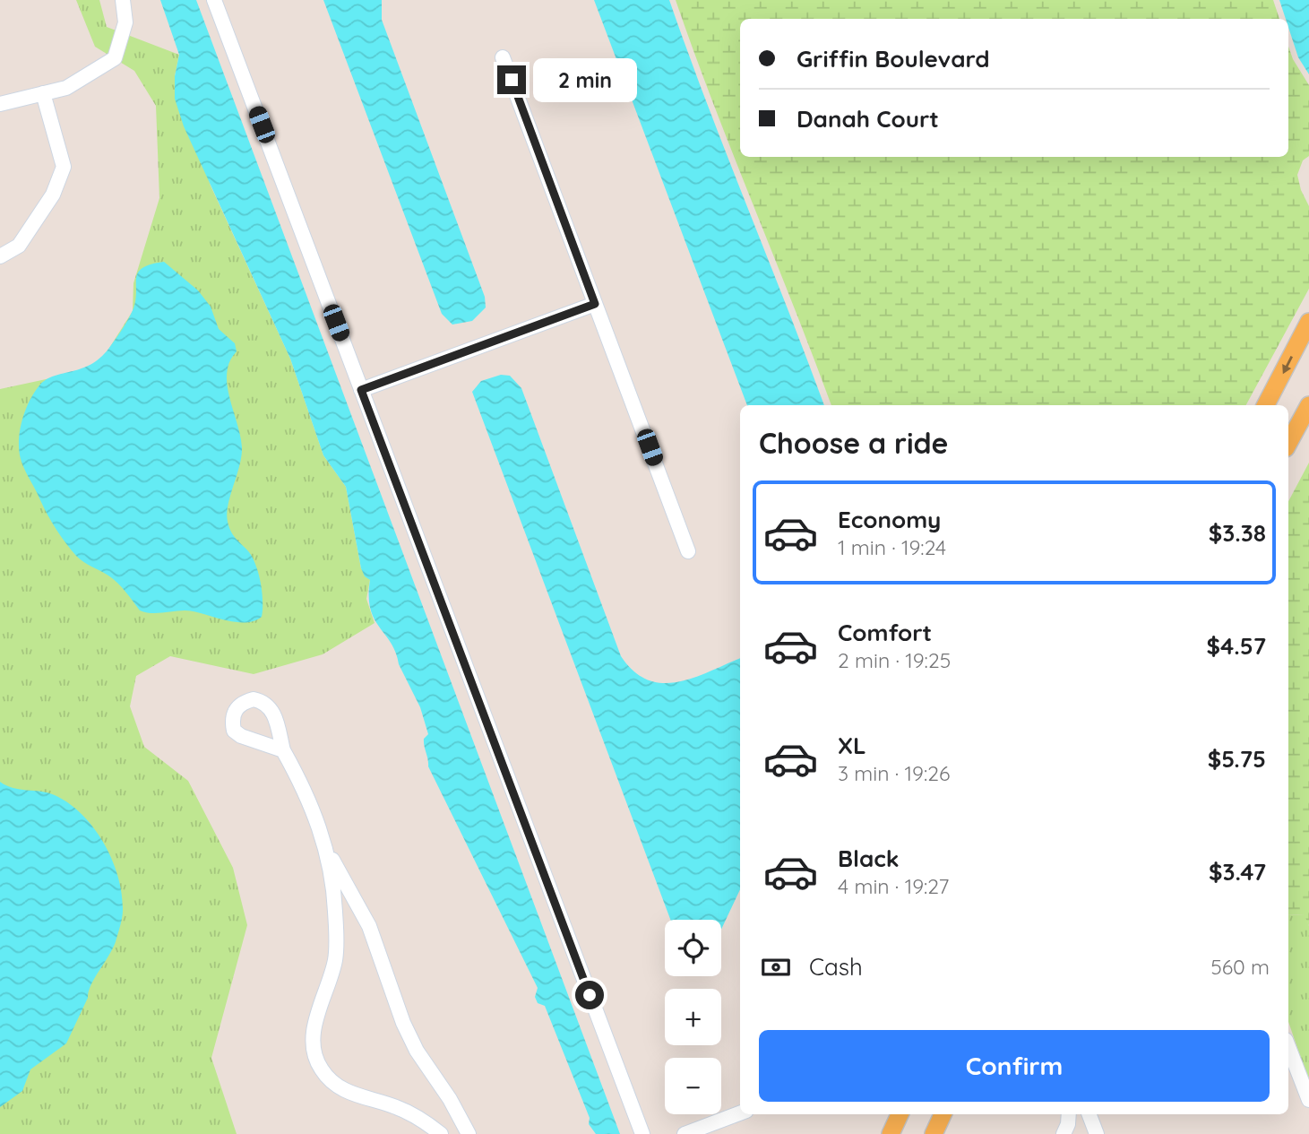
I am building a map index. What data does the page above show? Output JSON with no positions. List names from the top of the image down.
{
  "page": {
    "banner": ["Griffin Boulevard", "Danah Court"],
    "bubble": "2 min",
    "heading": "Choose a ride",
    "list": [
      {
        "name": "Economy",
        "note": "1 min · 19:24",
        "value": "$3.38"
      },
      {
        "name": "Comfort",
        "note": "2 min · 19:25",
        "value": "$4.57"
      },
      {
        "name": "XL",
        "note": "3 min · 19:26",
        "value": "$5.75"
      },
      {
        "name": "Black",
        "note": "4 min · 19:27",
        "value": "$3.47"
      }
    ],
    "map_buttons": ["+", "−"],
    "pay": ["Cash", "560 m"],
    "buttons": "Confirm"
  }
}
